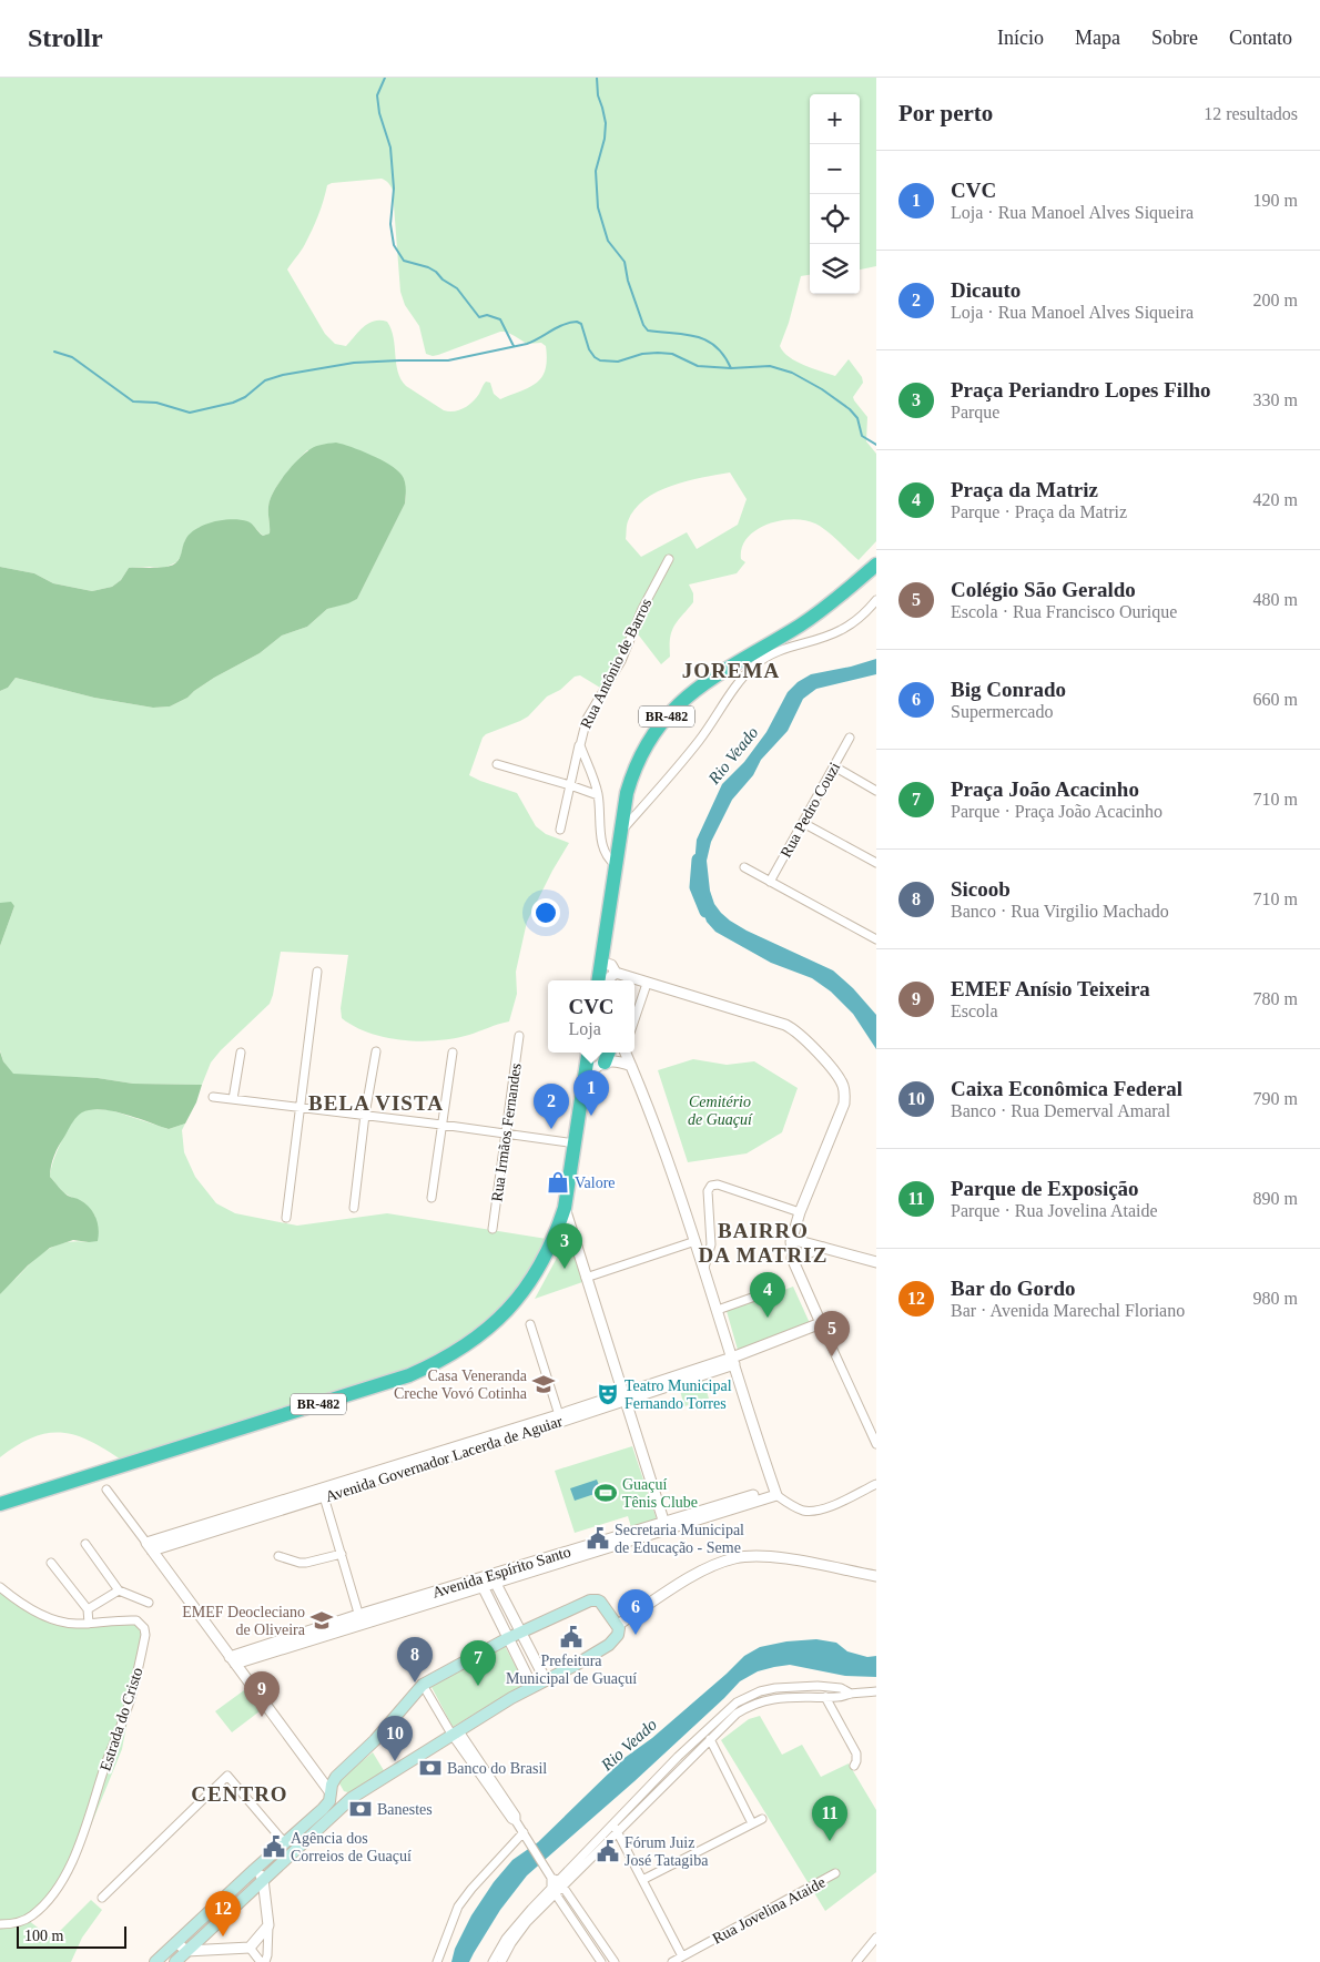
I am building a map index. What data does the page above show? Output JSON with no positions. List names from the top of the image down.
{
  "streets": {
    "highway": ["BR-482"],
    "street": [
      "Rua Antônio de Barros",
      "Rua Pedro Couzi",
      "Rua Irmãos Fernandes",
      "Avenida Governador Lacerda de Aguiar",
      "Avenida Espírito Santo",
      "Estrada do Cristo",
      "Rua Jovelina Ataide"
    ]
  },
  "crossings": [
    ["Rua Antônio de Barros", "BR-482"]
  ],
  "districts": [
    "JOREMA",
    "BELA VISTA",
    "BAIRRO DA MATRIZ",
    "CENTRO"
  ],
  "water": ["Rio Veado"],
  "parks": ["Cemitério de Guaçuí"],
  "places": {
    "shop": ["Valore"],
    "school or university": ["Casa Veneranda Creche Vovó Cotinha", "EMEF Deocleciano de Oliveira"],
    "theatre": ["Teatro Municipal Fernando Torres"],
    "sports": ["Guaçuí Tênis Clube"],
    "public building": [
      "Secretaria Municipal de Educação - Seme",
      "Prefeitura Municipal de Guaçuí",
      "Agência dos Correios de Guaçuí",
      "Fórum Juiz José Tatagiba"
    ],
    "bank": ["Banco do Brasil", "Banestes"]
  },
  "scale_bar": "100 m",
  "page": {
    "header": "Strollr",
    "nav": [
      "Início",
      "Mapa",
      "Sobre",
      "Contato"
    ],
    "heading": ["Por perto", "12 resultados"],
    "map_buttons": ["+", "−"],
    "list": [
      {
        "mark": "1",
        "name": "CVC",
        "note": "Loja · Rua Manoel Alves Siqueira",
        "value": "190 m"
      },
      {
        "mark": "2",
        "name": "Dicauto",
        "note": "Loja · Rua Manoel Alves Siqueira",
        "value": "200 m"
      },
      {
        "mark": "3",
        "name": "Praça Periandro Lopes Filho",
        "note": "Parque",
        "value": "330 m"
      },
      {
        "mark": "4",
        "name": "Praça da Matriz",
        "note": "Parque · Praça da Matriz",
        "value": "420 m"
      },
      {
        "mark": "5",
        "name": "Colégio São Geraldo",
        "note": "Escola · Rua Francisco Ourique",
        "value": "480 m"
      },
      {
        "mark": "6",
        "name": "Big Conrado",
        "note": "Supermercado",
        "value": "660 m"
      },
      {
        "mark": "7",
        "name": "Praça João Acacinho",
        "note": "Parque · Praça João Acacinho",
        "value": "710 m"
      },
      {
        "mark": "8",
        "name": "Sicoob",
        "note": "Banco · Rua Virgilio Machado",
        "value": "710 m"
      },
      {
        "mark": "9",
        "name": "EMEF Anísio Teixeira",
        "note": "Escola",
        "value": "780 m"
      },
      {
        "mark": "10",
        "name": "Caixa Econômica Federal",
        "note": "Banco · Rua Demerval Amaral",
        "value": "790 m"
      },
      {
        "mark": "11",
        "name": "Parque de Exposição",
        "note": "Parque · Rua Jovelina Ataide",
        "value": "890 m"
      },
      {
        "mark": "12",
        "name": "Bar do Gordo",
        "note": "Bar · Avenida Marechal Floriano",
        "value": "980 m"
      }
    ],
    "popup": ["CVC", "Loja"],
    "pins": [
      "1",
      "2",
      "3",
      "4",
      "5",
      "6",
      "8",
      "7",
      "9",
      "10",
      "11",
      "12"
    ],
    "scale": "100 m"
  }
}
